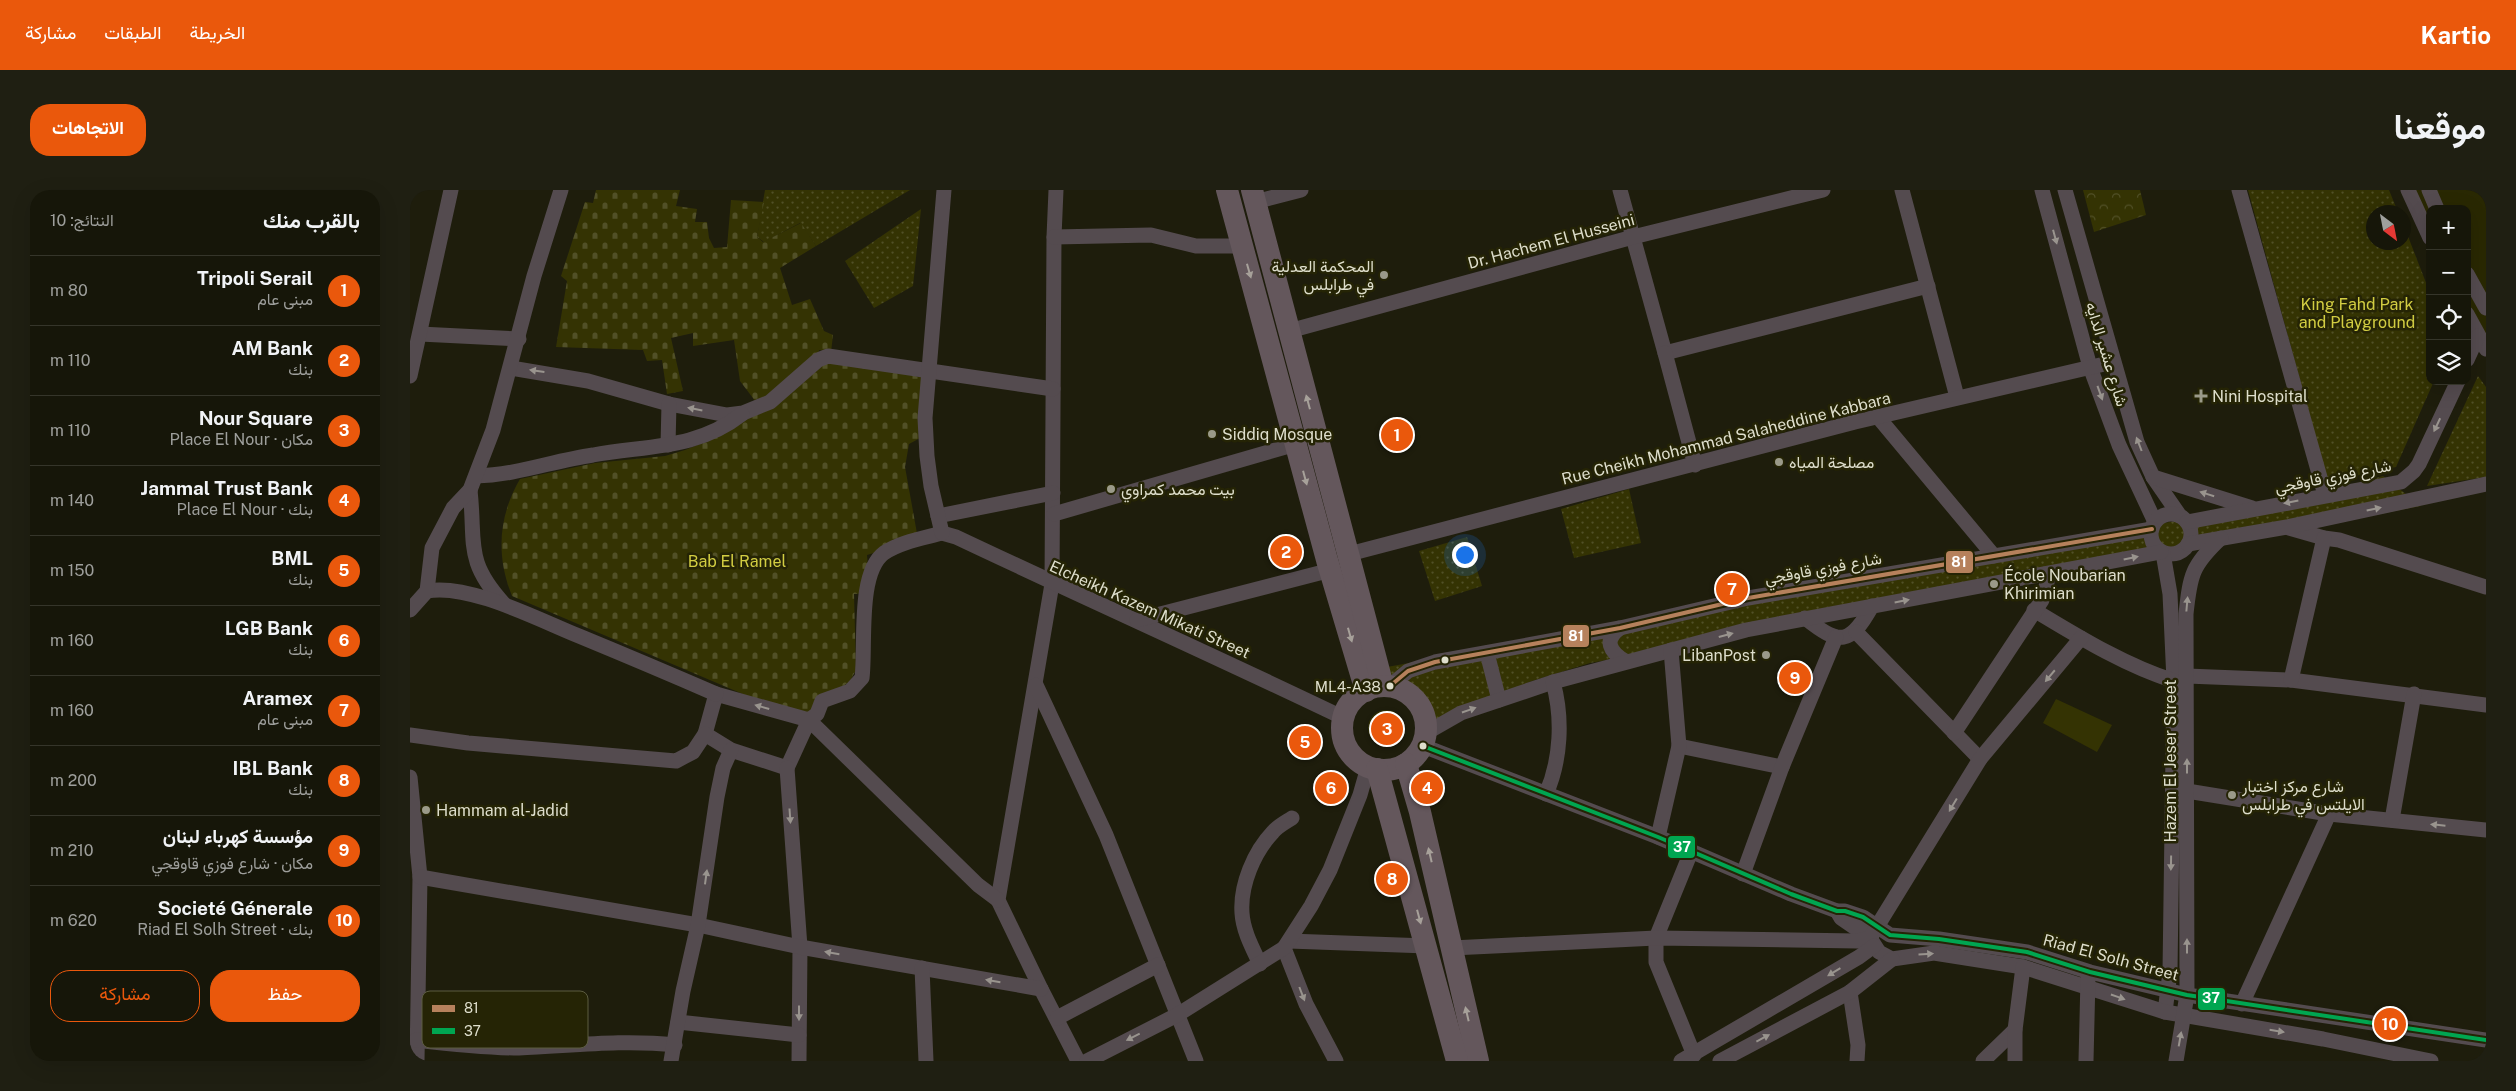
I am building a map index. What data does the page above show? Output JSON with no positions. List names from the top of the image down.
{
  "streets": {
    "street": [
      "Dr. Hachem El Husseini",
      "شارع عشير الدايه",
      "Rue Cheikh Mohammad Salaheddine Kabbara",
      "شارع فوزي قاوقجي",
      "Elcheikh Kazem Mikati Street",
      "Hazem El Jeser Street",
      "Riad El Solh Street"
    ]
  },
  "crossings": [
    ["شارع عشير الدايه", "Rue Cheikh Mohammad Salaheddine Kabbara"],
    ["شارع عشير الدايه", "شارع فوزي قاوقجي"],
    ["شارع عشير الدايه", "Hazem El Jeser Street"],
    ["شارع فوزي قاوقجي", "Elcheikh Kazem Mikati Street"],
    ["شارع فوزي قاوقجي", "Hazem El Jeser Street"],
    ["شارع فوزي قاوقجي", "Riad El Solh Street"],
    ["Elcheikh Kazem Mikati Street", "Riad El Solh Street"],
    ["Hazem El Jeser Street", "Riad El Solh Street"]
  ],
  "parks": ["King Fahd Park and Playground", "Bab El Ramel"],
  "places": {
    "other": [
      "المحكمة العدلية في طرابلس",
      "Siddiq Mosque",
      "مصلحة المياه",
      "بيت محمد كمراوي",
      "École Noubarian Khirimian",
      "LibanPost",
      "ML4-A38",
      "شارع مركز اختبار الايلتس في طرابلس",
      "Hammam al-Jadid"
    ],
    "health": ["Nini Hospital"]
  },
  "lines": ["transit line 81", "transit line 37"],
  "legend": ["81", "37"],
  "north": "bottom right",
  "page": {
    "header": "Kartio",
    "nav": ["الخريطة", "الطبقات", "مشاركة"],
    "title": "موقعنا",
    "buttons": [
      "الاتجاهات",
      ["حفظ", "مشاركة"]
    ],
    "heading": ["بالقرب منك", "النتائج: 10"],
    "map_buttons": ["+", "−"],
    "list": [
      {
        "mark": "1",
        "name": "Tripoli Serail",
        "note": "مبنى عام",
        "value": "80 m"
      },
      {
        "mark": "2",
        "name": "AM Bank",
        "note": "بنك",
        "value": "110 m"
      },
      {
        "mark": "3",
        "name": "Nour Square",
        "note": "مكان · Place El Nour",
        "value": "110 m"
      },
      {
        "mark": "4",
        "name": "Jammal Trust Bank",
        "note": "بنك · Place El Nour",
        "value": "140 m"
      },
      {
        "mark": "5",
        "name": "BML",
        "note": "بنك",
        "value": "150 m"
      },
      {
        "mark": "6",
        "name": "LGB Bank",
        "note": "بنك",
        "value": "160 m"
      },
      {
        "mark": "7",
        "name": "Aramex",
        "note": "مبنى عام",
        "value": "160 m"
      },
      {
        "mark": "8",
        "name": "IBL Bank",
        "note": "بنك",
        "value": "200 m"
      },
      {
        "mark": "9",
        "name": "مؤسسة كهرباء لبنان",
        "note": "مكان · شارع فوزي قاوقجي",
        "value": "210 m"
      },
      {
        "mark": "10",
        "name": "Societé Génerale",
        "note": "بنك · Riad El Solh Street",
        "value": "620 m"
      }
    ],
    "pins": [
      "1",
      "2",
      "7",
      "9",
      "3",
      "5",
      "4",
      "6",
      "8",
      "10"
    ]
  }
}
